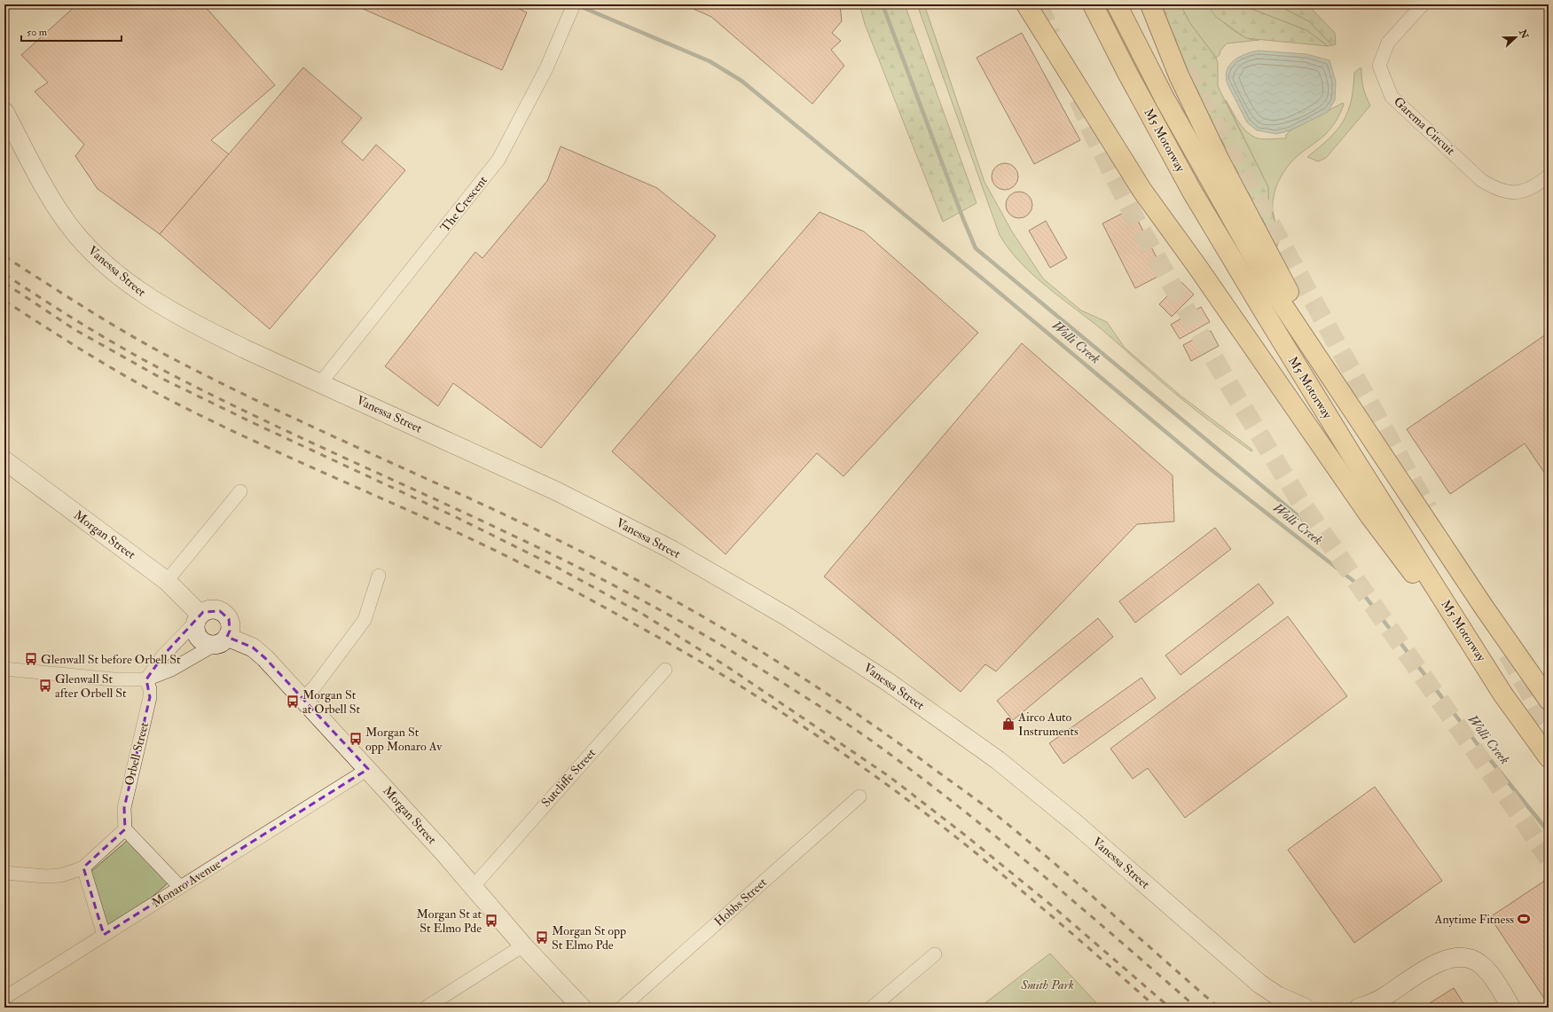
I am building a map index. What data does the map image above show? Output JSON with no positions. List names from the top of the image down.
{
  "streets": {
    "highway": ["M5 Motorway"],
    "main road": ["Vanessa Street", "Morgan Street"],
    "street": [
      "Garema Circuit",
      "The Crescent",
      "Orbell Street",
      "Sutcliffe Street",
      "Monaro Avenue",
      "Hobbs Street"
    ]
  },
  "crossings": [
    ["The Crescent", "Vanessa Street"],
    ["Morgan Street", "Sutcliffe Street"],
    ["Morgan Street", "Monaro Avenue"]
  ],
  "water": ["Wolli Creek"],
  "parks": ["Smith Park"],
  "places": {
    "bus stop": [
      "Glenwall St before Orbell St",
      "Glenwall St after Orbell St",
      "Morgan St at Orbell St",
      "Morgan St opp Monaro Av",
      "Morgan St at St Elmo Pde",
      "Morgan St opp St Elmo Pde"
    ],
    "shop": ["Airco Auto Instruments"],
    "sports": ["Anytime Fitness"]
  },
  "scale_bar": "50 m",
  "north": "right"
}
